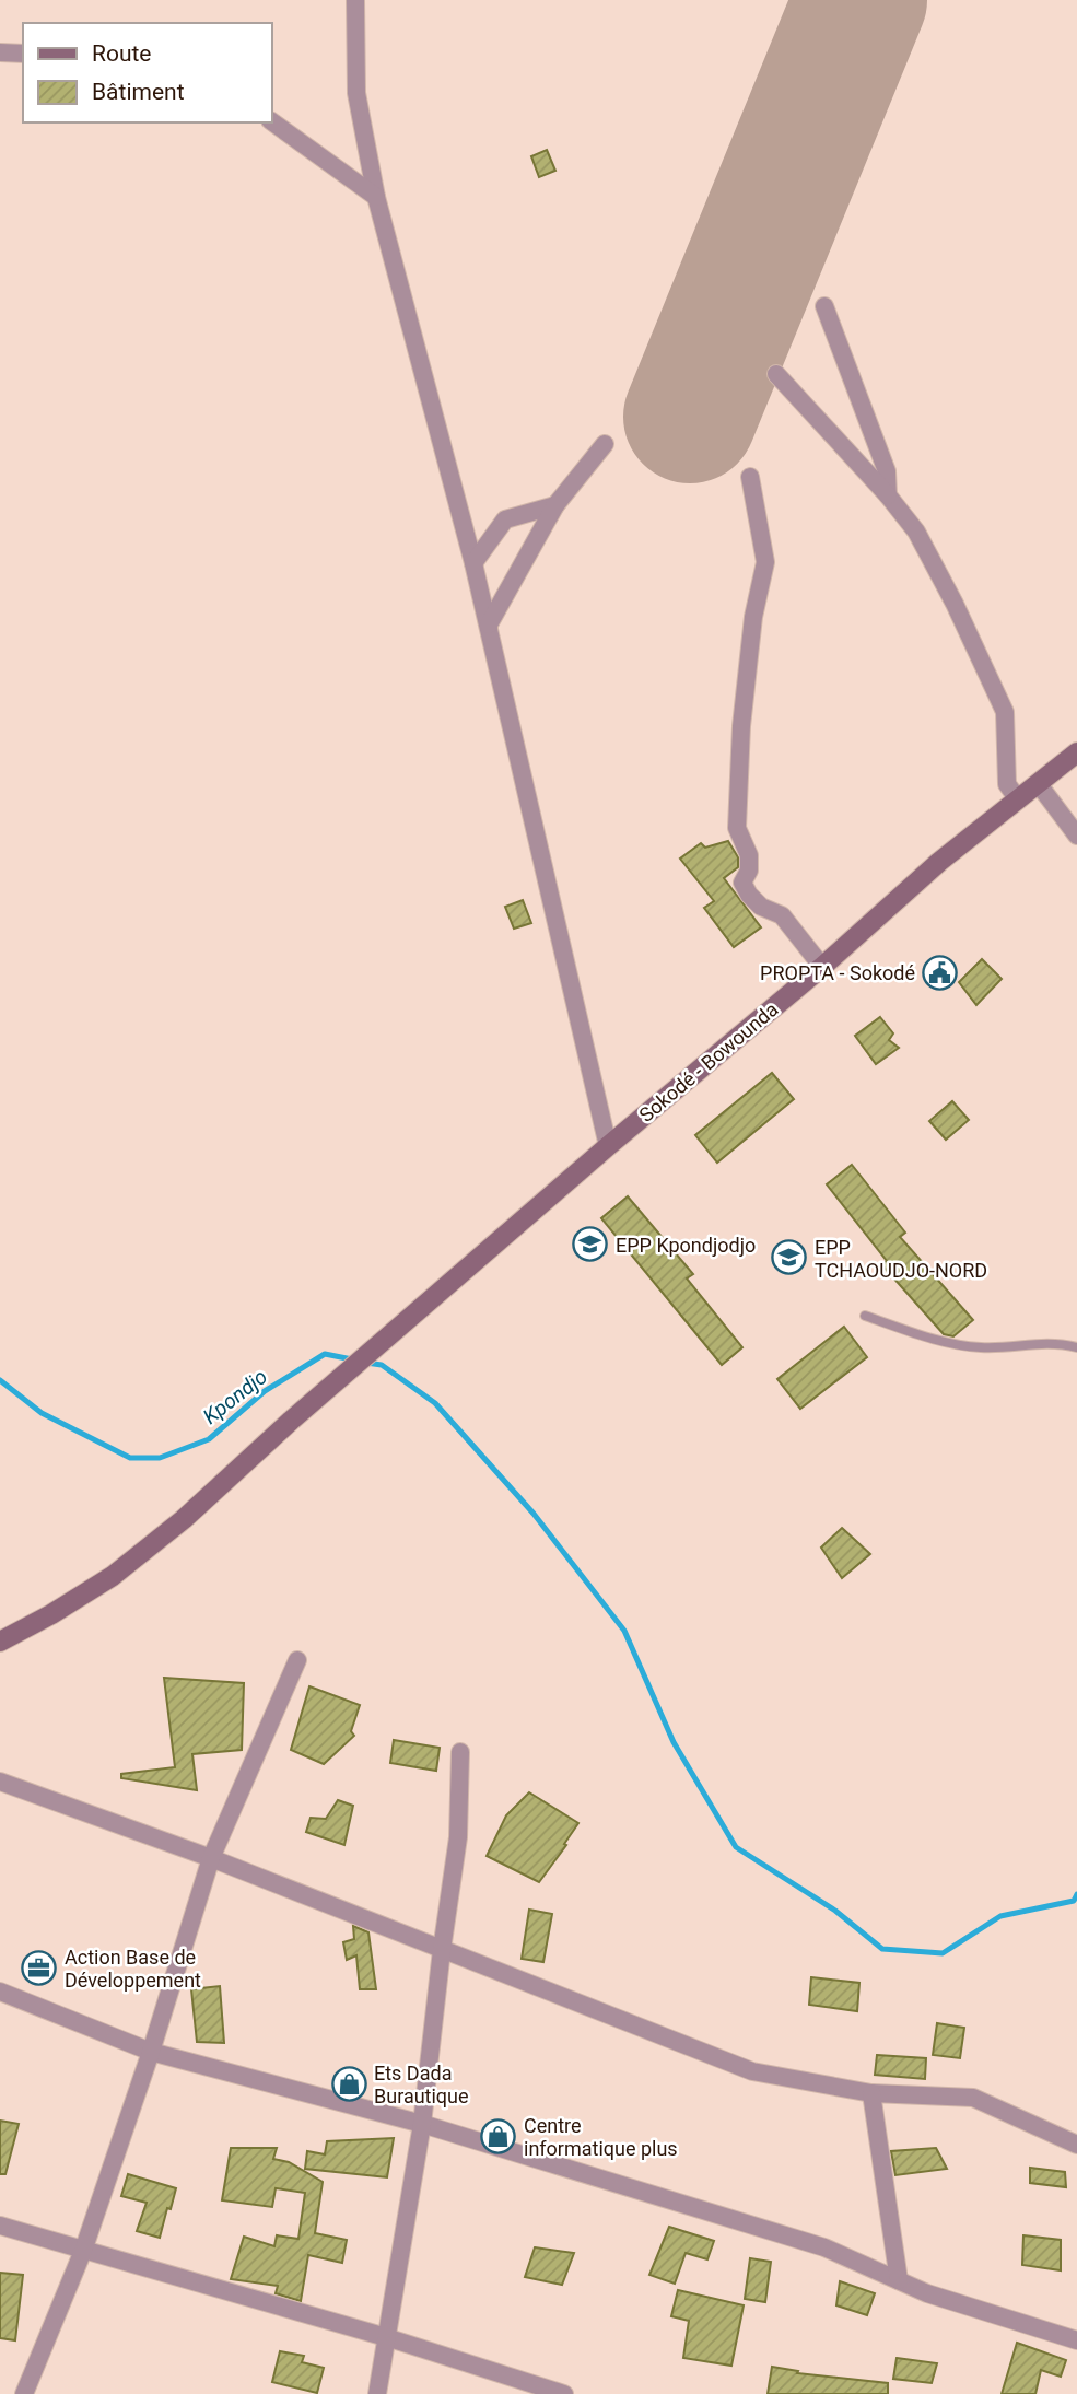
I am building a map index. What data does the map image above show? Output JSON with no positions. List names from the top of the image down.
{
  "streets": {
    "main road": ["Sokodé - Bowounda"]
  },
  "water": ["Kpondjo"],
  "places": {
    "public building": ["PROPTA - Sokodé"],
    "school or university": ["EPP Kpondjodjo", "EPP TCHAOUDJO-NORD"],
    "office": ["Action Base de Développement"],
    "shop": ["Ets Dada Burautique", "Centre informatique plus"]
  },
  "legend": ["Route", "Bâtiment"]
}
